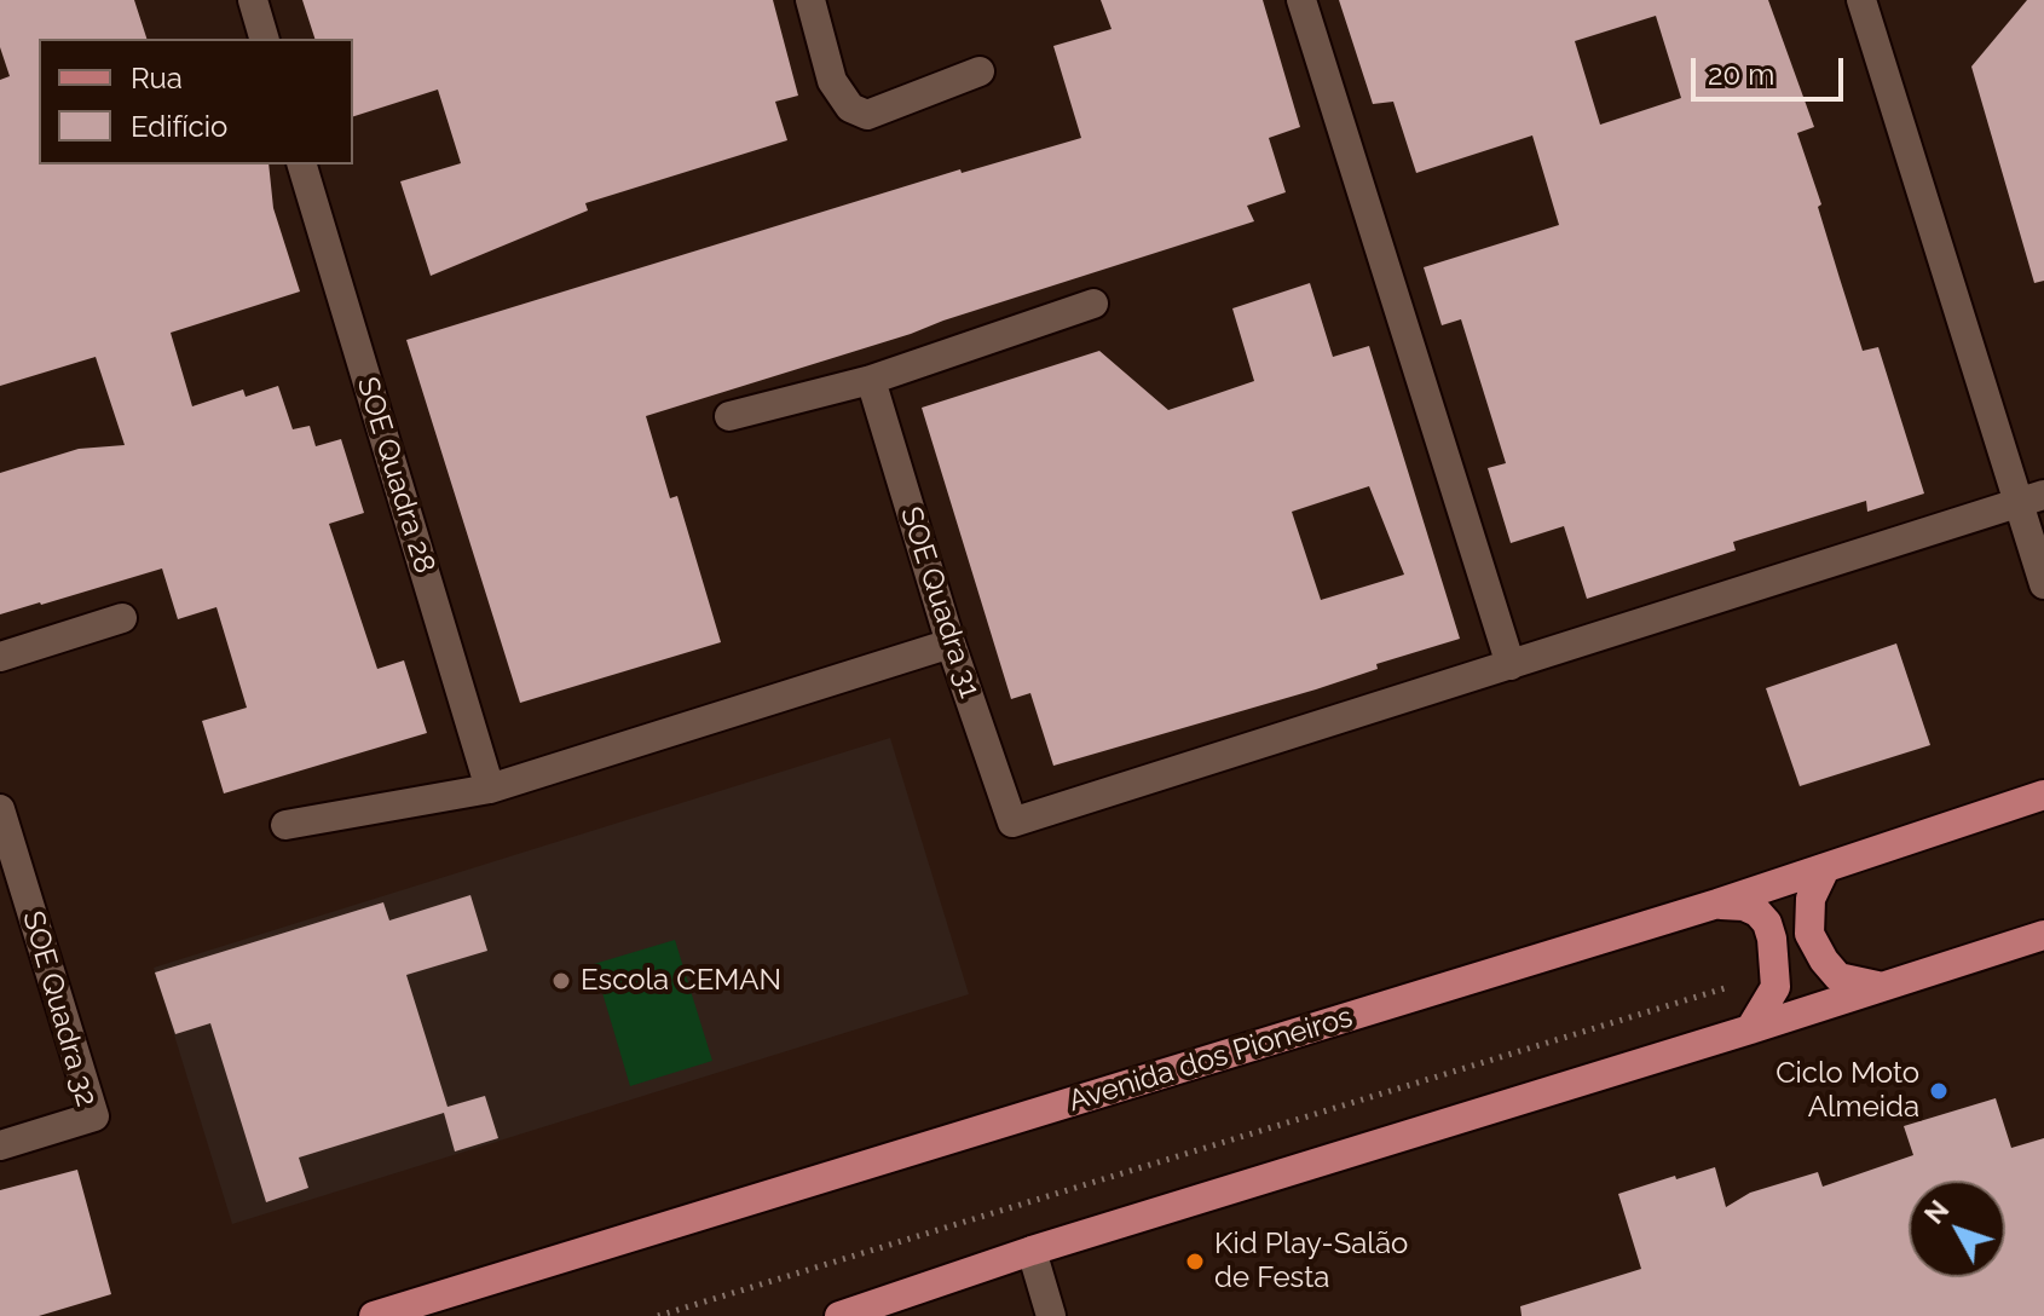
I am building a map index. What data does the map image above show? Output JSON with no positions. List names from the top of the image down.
{
  "streets": {
    "main road": ["Avenida dos Pioneiros"],
    "street": ["SOE Quadra 28", "SOE Quadra 31", "SOE Quadra 32"]
  },
  "places": ["Escola CEMAN", "Ciclo Moto Almeida", "Kid Play-Salão de Festa"],
  "legend": ["Rua", "Edifício"],
  "scale_bar": "20 m",
  "north": "top left"
}
